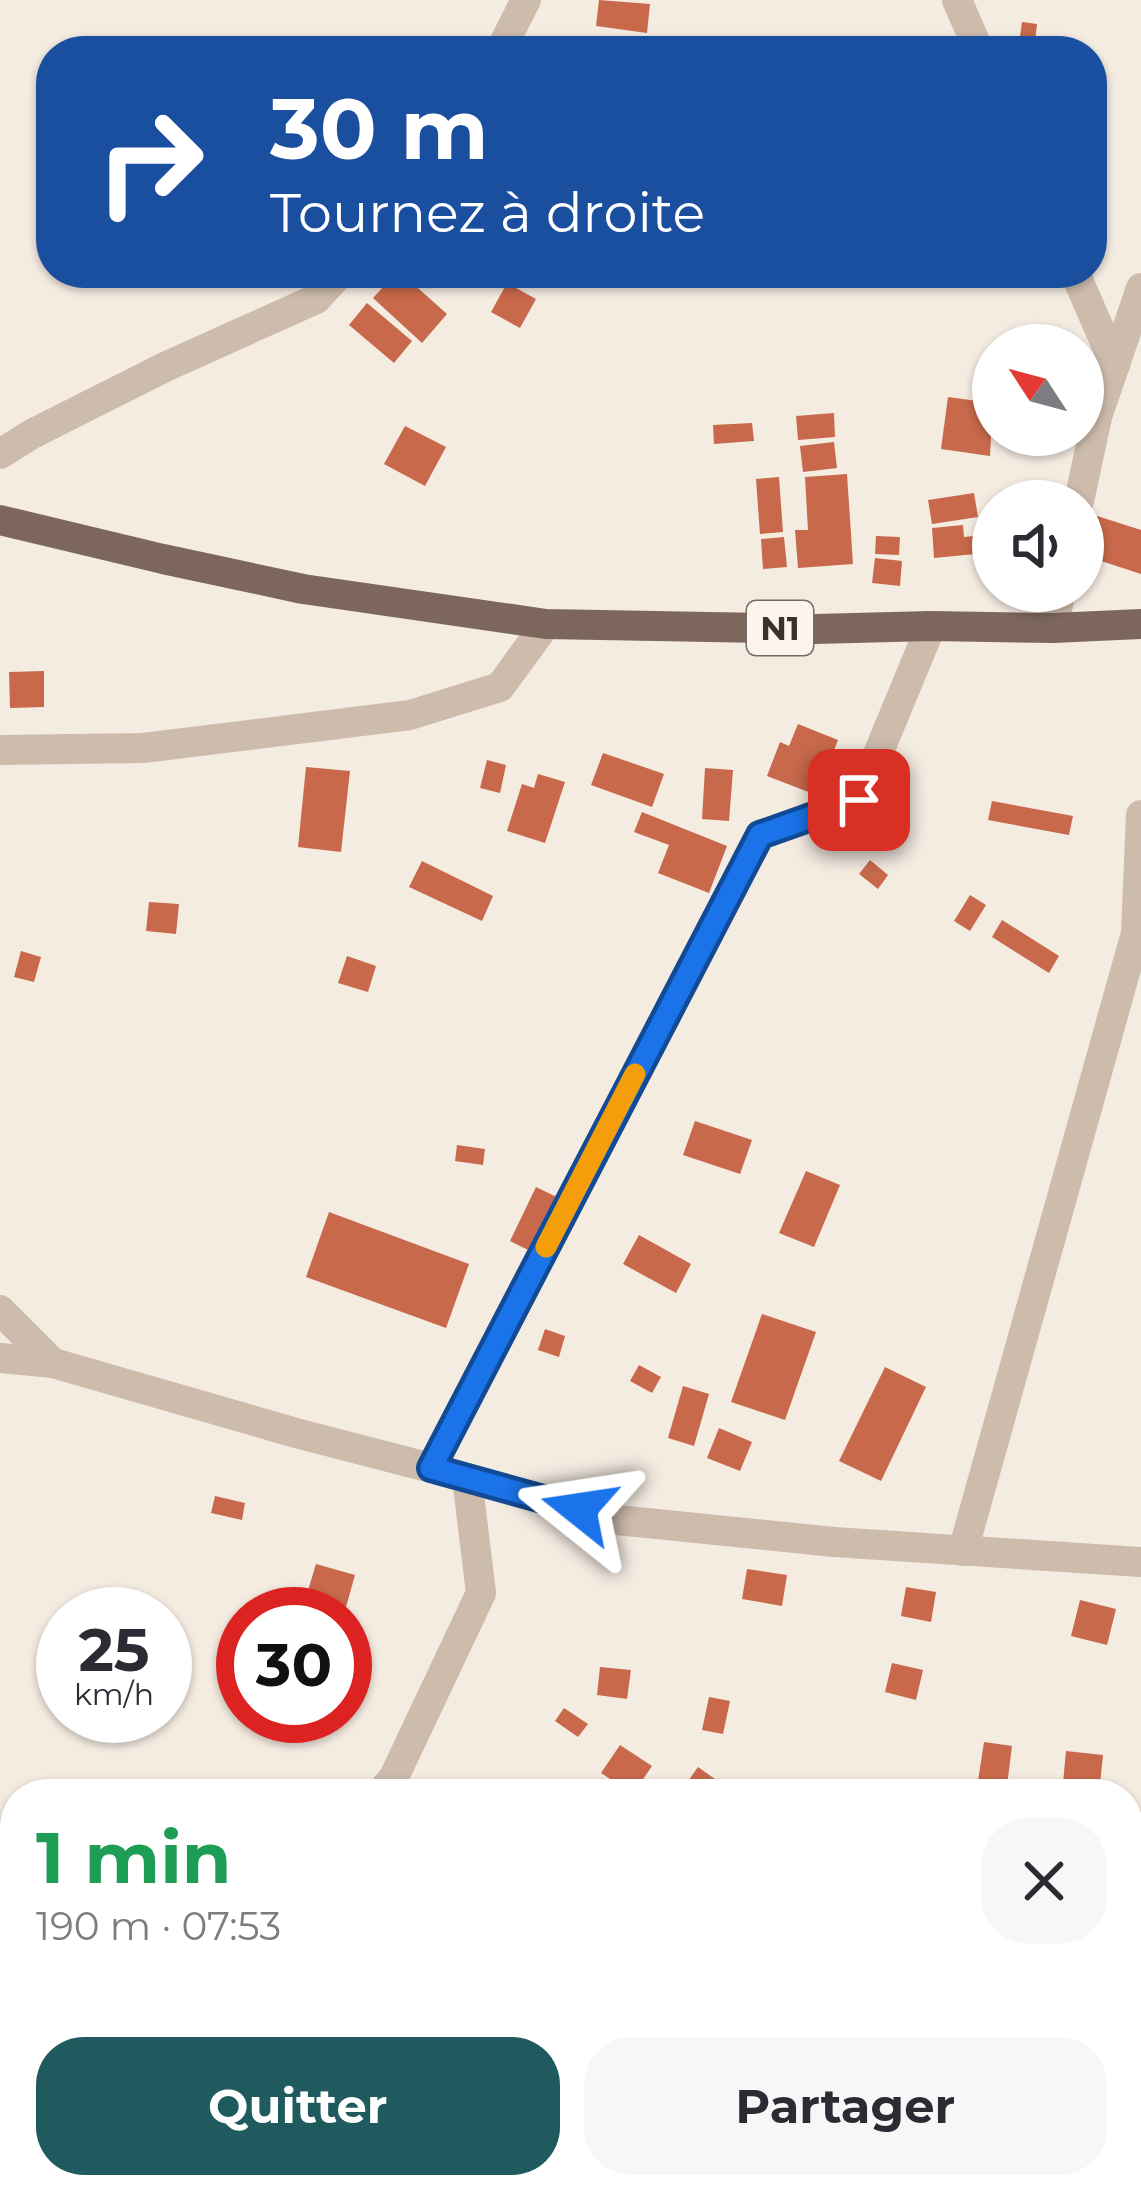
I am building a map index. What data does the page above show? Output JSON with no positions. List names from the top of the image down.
{
  "streets": {
    "main road": ["N1"]
  },
  "north": "top left",
  "page": {
    "turn": ["30 m", "Tournez à droite"],
    "speed": "25 km/h",
    "limit": "30",
    "heading": ["1 min", "190 m · 07:53"],
    "buttons": ["Quitter", "Partager"]
  }
}
